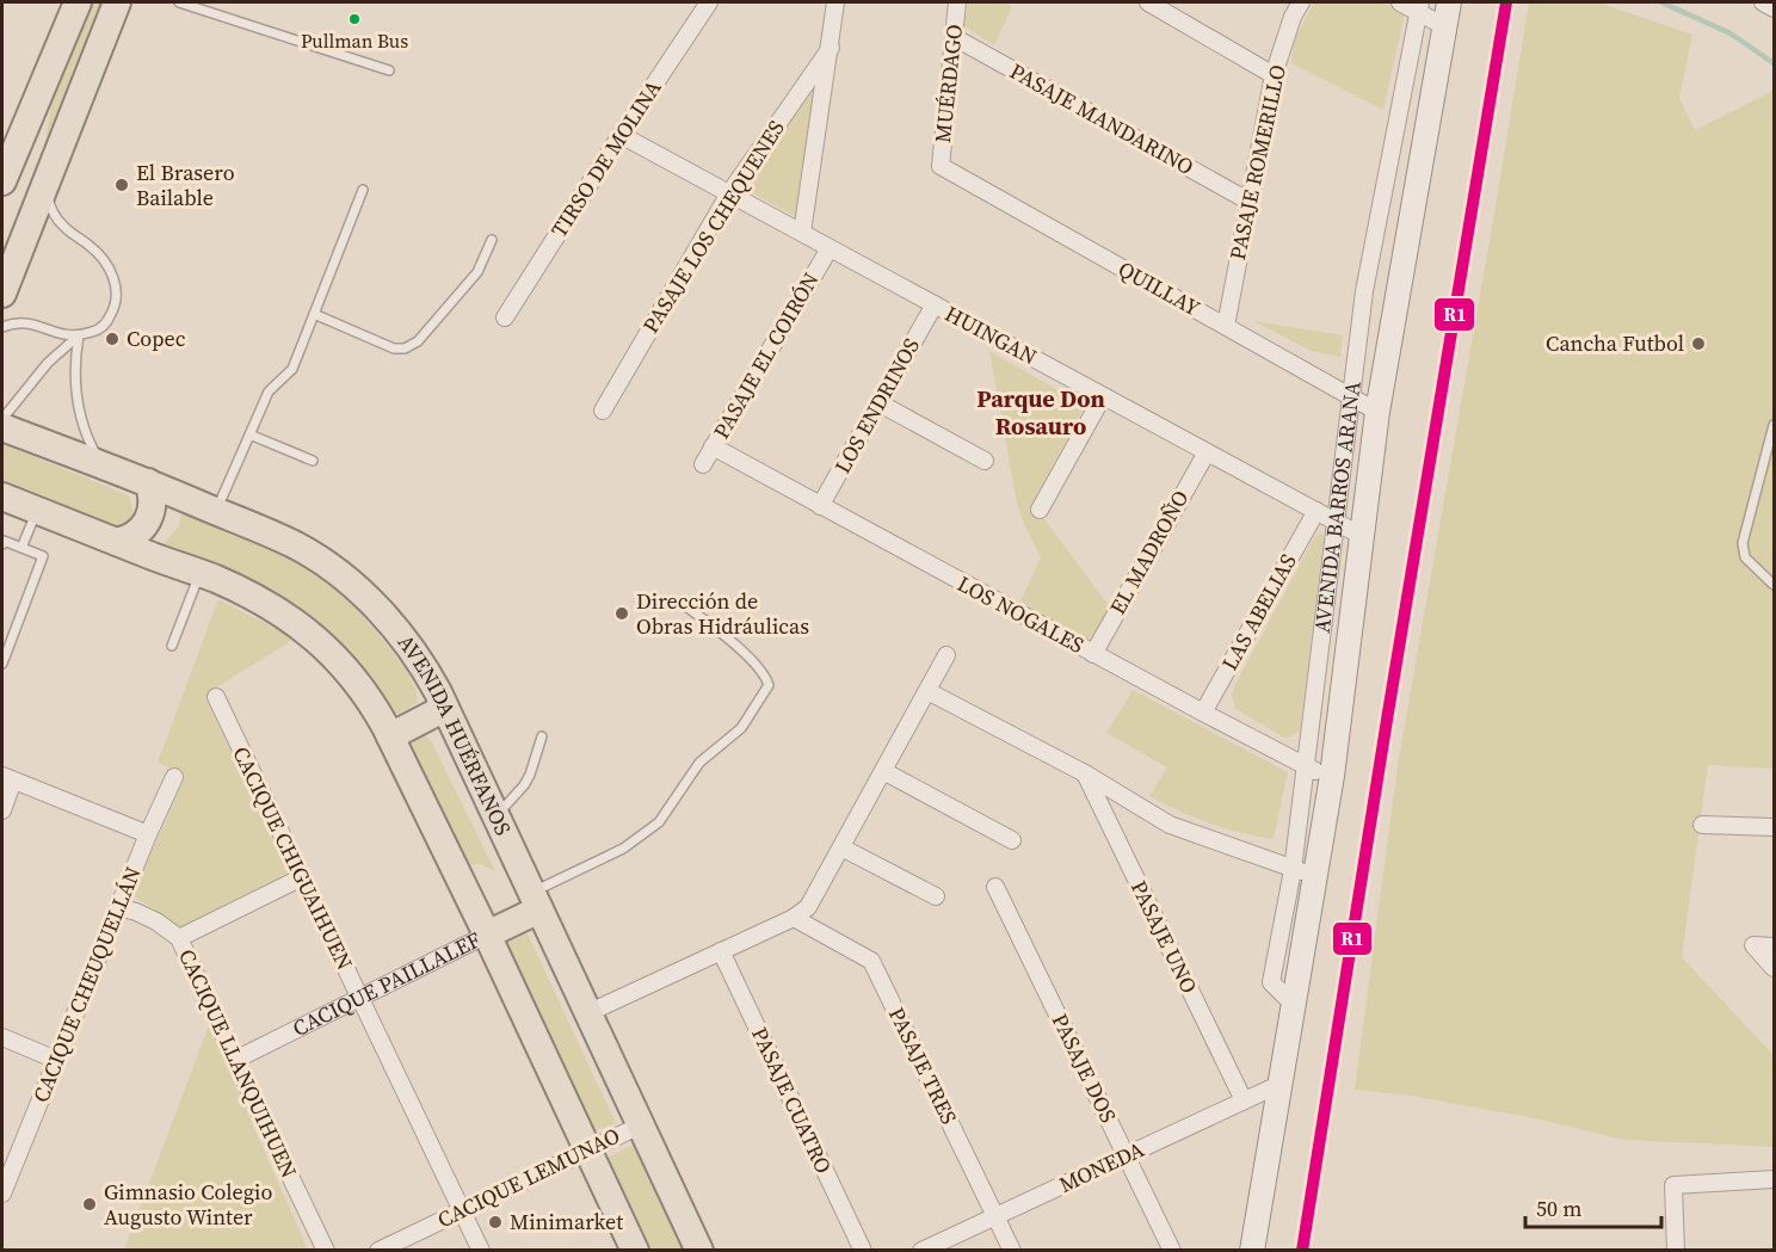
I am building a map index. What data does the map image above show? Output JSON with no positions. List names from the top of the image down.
{
  "streets": {
    "main road": ["AVENIDA BARROS ARANA", "AVENIDA HUÉRFANOS", "CACIQUE PAILLALEF"],
    "street": [
      "MUÉRDAGO",
      "PASAJE MANDARINO",
      "TIRSO DE MOLINA",
      "PASAJE ROMERILLO",
      "PASAJE LOS CHEQUENES",
      "QUILLAY",
      "HUINGAN",
      "PASAJE EL COIRÓN",
      "LOS ENDRINOS",
      "EL MADROÑO",
      "LAS ABELIAS",
      "LOS NOGALES",
      "CACIQUE CHIGUAIHUEN",
      "PASAJE UNO",
      "CACIQUE CHEUQUELLÁN",
      "CACIQUE LLANQUIHUEN",
      "PASAJE TRES",
      "PASAJE DOS",
      "PASAJE CUATRO",
      "MONEDA",
      "CACIQUE LEMUNAO"
    ]
  },
  "crossings": [
    ["MUÉRDAGO", "PASAJE MANDARINO"],
    ["MUÉRDAGO", "QUILLAY"],
    ["PASAJE MANDARINO", "PASAJE ROMERILLO"],
    ["TIRSO DE MOLINA", "HUINGAN"],
    ["PASAJE ROMERILLO", "QUILLAY"],
    ["PASAJE LOS CHEQUENES", "HUINGAN"],
    ["QUILLAY", "AVENIDA BARROS ARANA"],
    ["HUINGAN", "PASAJE EL COIRÓN"],
    ["HUINGAN", "LOS ENDRINOS"],
    ["HUINGAN", "AVENIDA BARROS ARANA"],
    ["HUINGAN", "EL MADROÑO"],
    ["HUINGAN", "LAS ABELIAS"],
    ["PASAJE EL COIRÓN", "LOS NOGALES"],
    ["LOS ENDRINOS", "LOS NOGALES"],
    ["AVENIDA BARROS ARANA", "LOS NOGALES"],
    ["AVENIDA BARROS ARANA", "MONEDA"],
    ["EL MADROÑO", "LOS NOGALES"],
    ["LAS ABELIAS", "LOS NOGALES"],
    ["AVENIDA HUÉRFANOS", "CACIQUE PAILLALEF"],
    ["AVENIDA HUÉRFANOS", "CACIQUE LEMUNAO"],
    ["CACIQUE CHIGUAIHUEN", "CACIQUE PAILLALEF"],
    ["CACIQUE CHIGUAIHUEN", "CACIQUE LEMUNAO"],
    ["PASAJE UNO", "MONEDA"],
    ["CACIQUE PAILLALEF", "CACIQUE LLANQUIHUEN"],
    ["CACIQUE CHEUQUELLÁN", "CACIQUE LLANQUIHUEN"],
    ["PASAJE TRES", "MONEDA"],
    ["PASAJE DOS", "MONEDA"]
  ],
  "districts": ["Parque Don Rosauro"],
  "places": [
    "Pullman Bus",
    "El Brasero Bailable",
    "Copec",
    "Cancha Futbol",
    "Dirección de Obras Hidráulicas",
    "Gimnasio Colegio Augusto Winter",
    "Minimarket"
  ],
  "lines": ["transit line R1"],
  "scale_bar": "50 m"
}
